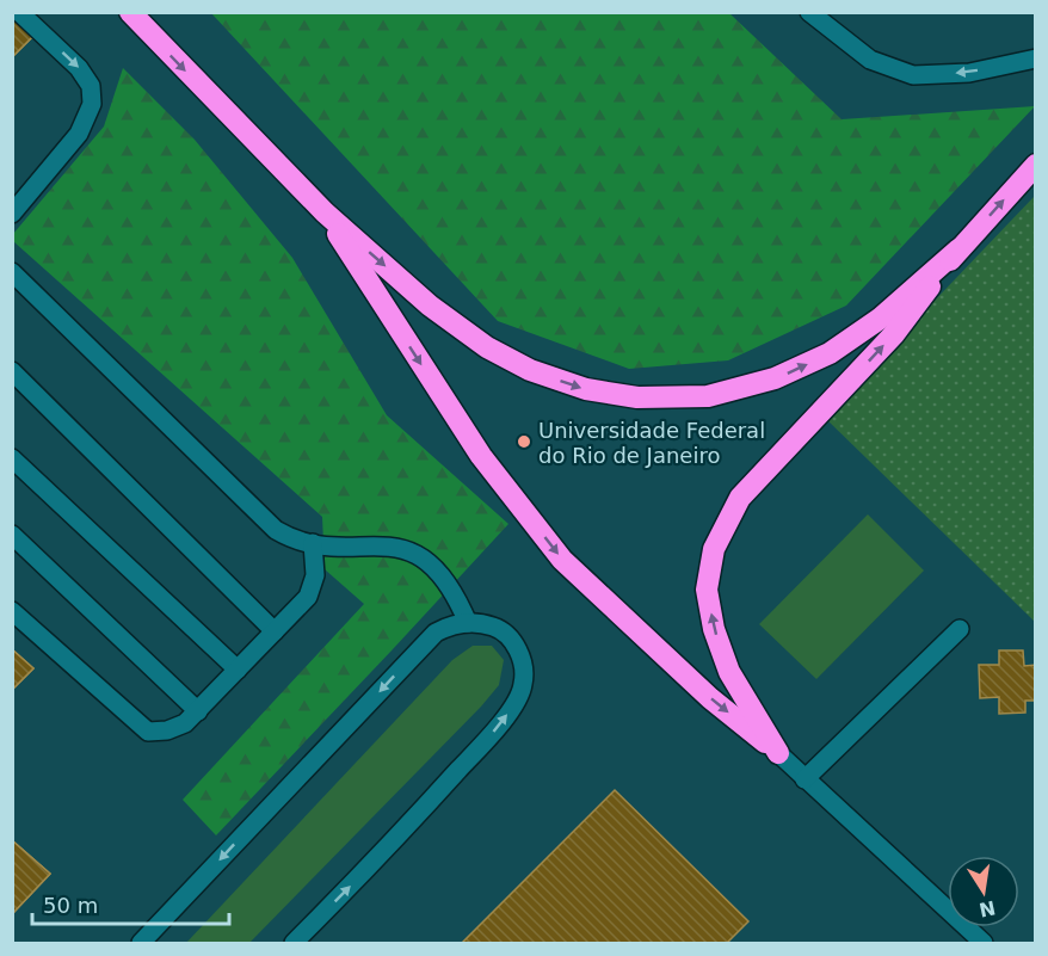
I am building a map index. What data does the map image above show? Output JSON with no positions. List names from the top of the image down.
{
  "places": ["Universidade Federal do Rio de Janeiro"],
  "scale_bar": "50 m",
  "north": "bottom"
}
